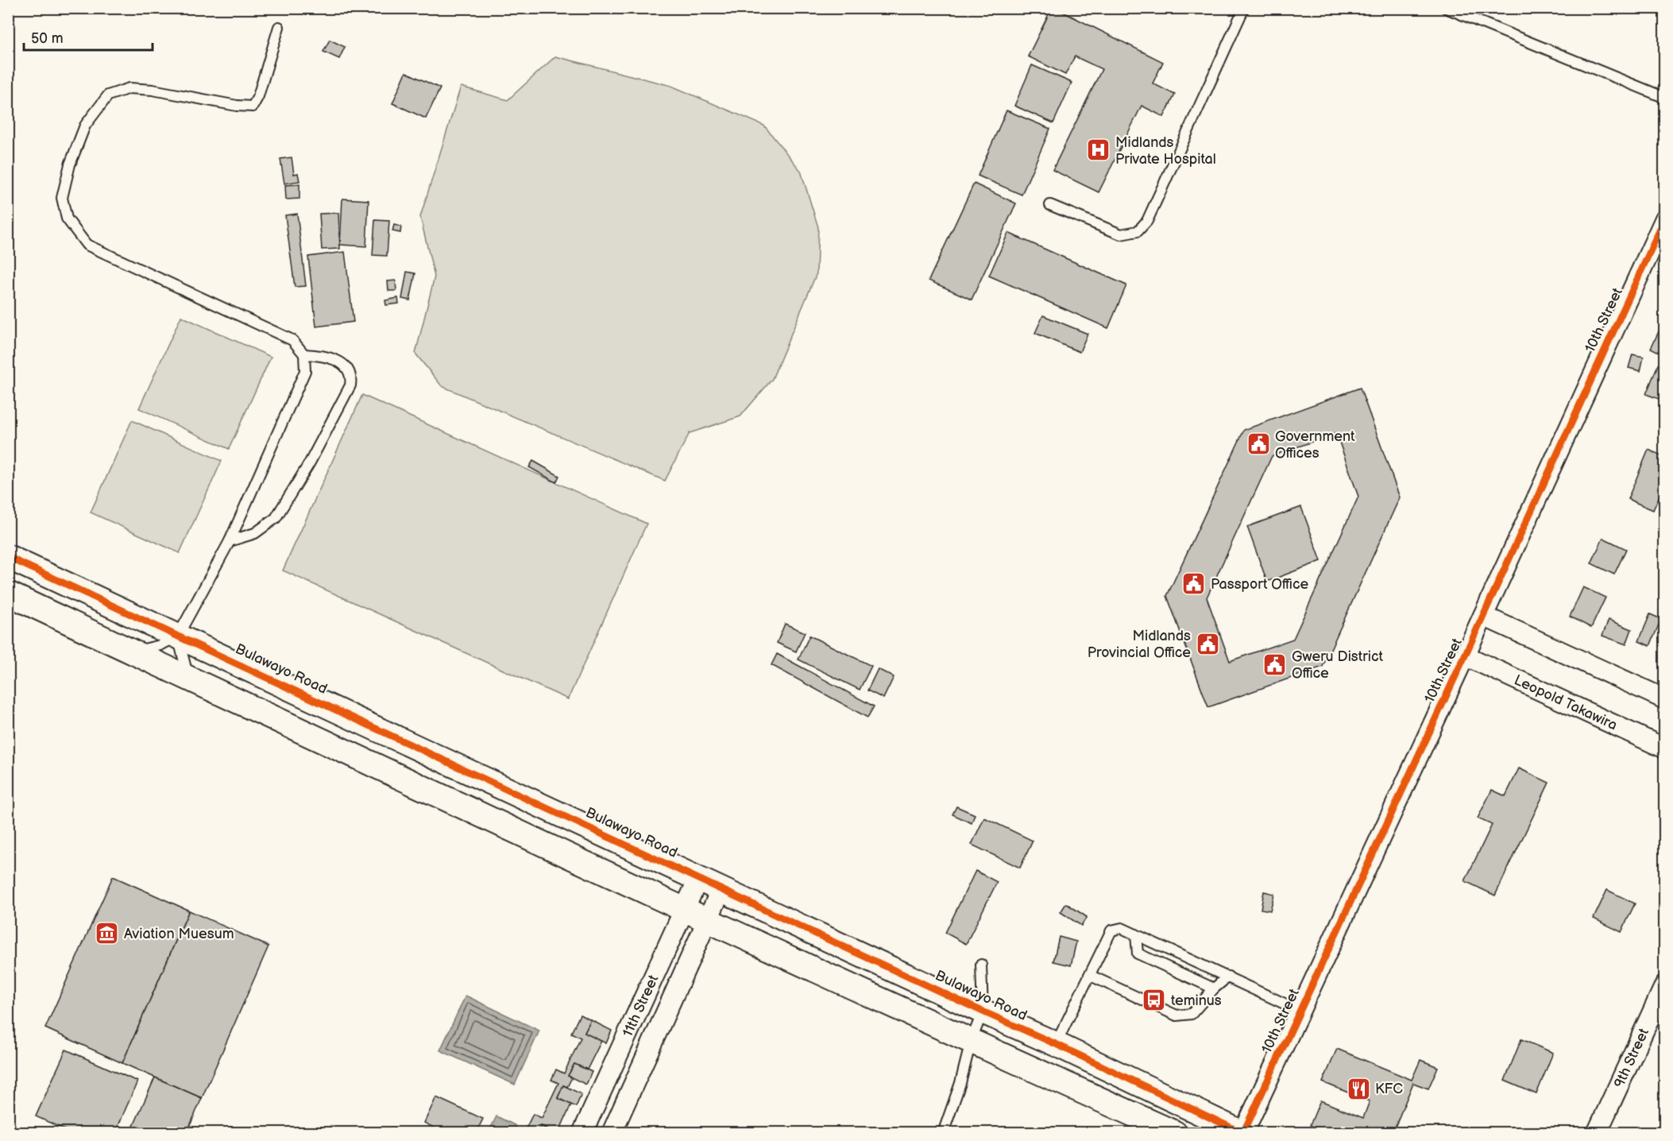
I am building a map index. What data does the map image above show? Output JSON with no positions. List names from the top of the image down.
{
  "streets": {
    "street": [
      "10th Street",
      "Bulawayo Road",
      "Leopold Takawira",
      "11th Street",
      "9th Street"
    ]
  },
  "crossings": [
    ["10th Street", "Bulawayo Road"],
    ["10th Street", "Leopold Takawira"],
    ["Bulawayo Road", "11th Street"]
  ],
  "places": {
    "hospital": ["Midlands Private Hospital"],
    "public building": [
      "Government Offices",
      "Passport Office",
      "Midlands Provincial Office",
      "Gweru District Office"
    ],
    "museum": ["Aviation Muesum"],
    "bus stop": ["teminus"],
    "restaurant": ["KFC"]
  },
  "scale_bar": "50 m"
}
